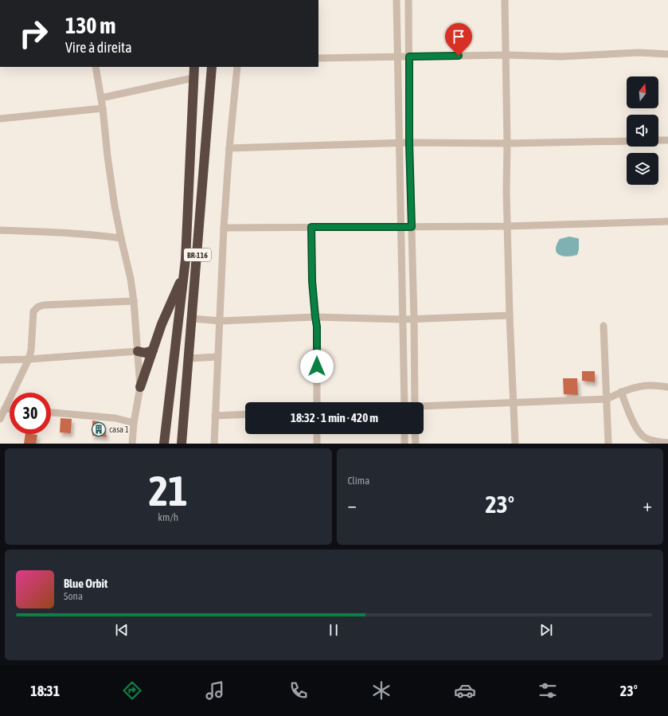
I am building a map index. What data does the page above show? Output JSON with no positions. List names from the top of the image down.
{
  "streets": {
    "highway": ["BR-116"]
  },
  "places": {
    "building": ["casa 1"]
  },
  "north": "top",
  "page": {
    "turn": ["130 m", "Vire à direita"],
    "limit": "30",
    "trip": "18:32 · 1 min · 420 m",
    "tile": [
      ["21", "km/h"],
      "Clima"
    ],
    "heat": ["−", "23°", "+"],
    "song": ["Blue Orbit", "Sona"],
    "tabs": ["18:31", "23°"]
  }
}
